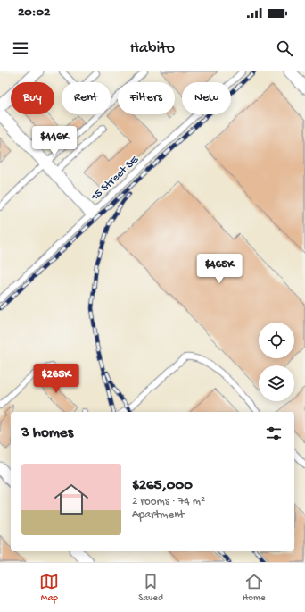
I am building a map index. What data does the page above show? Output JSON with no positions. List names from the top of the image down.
{
  "streets": {
    "lane": ["15 Street SE"]
  },
  "page": {
    "status": "20:02",
    "header": "Habito",
    "chip": [
      "Buy",
      "Rent",
      "Filters",
      "New"
    ],
    "price": ["$446K", "$465K", "$265K"],
    "heading": "3 homes",
    "list": [
      {
        "name": "$265,000",
        "note": "2 rooms · 74 m² · Apartment"
      }
    ],
    "tabs": ["Map", "Saved", "Home"]
  }
}
